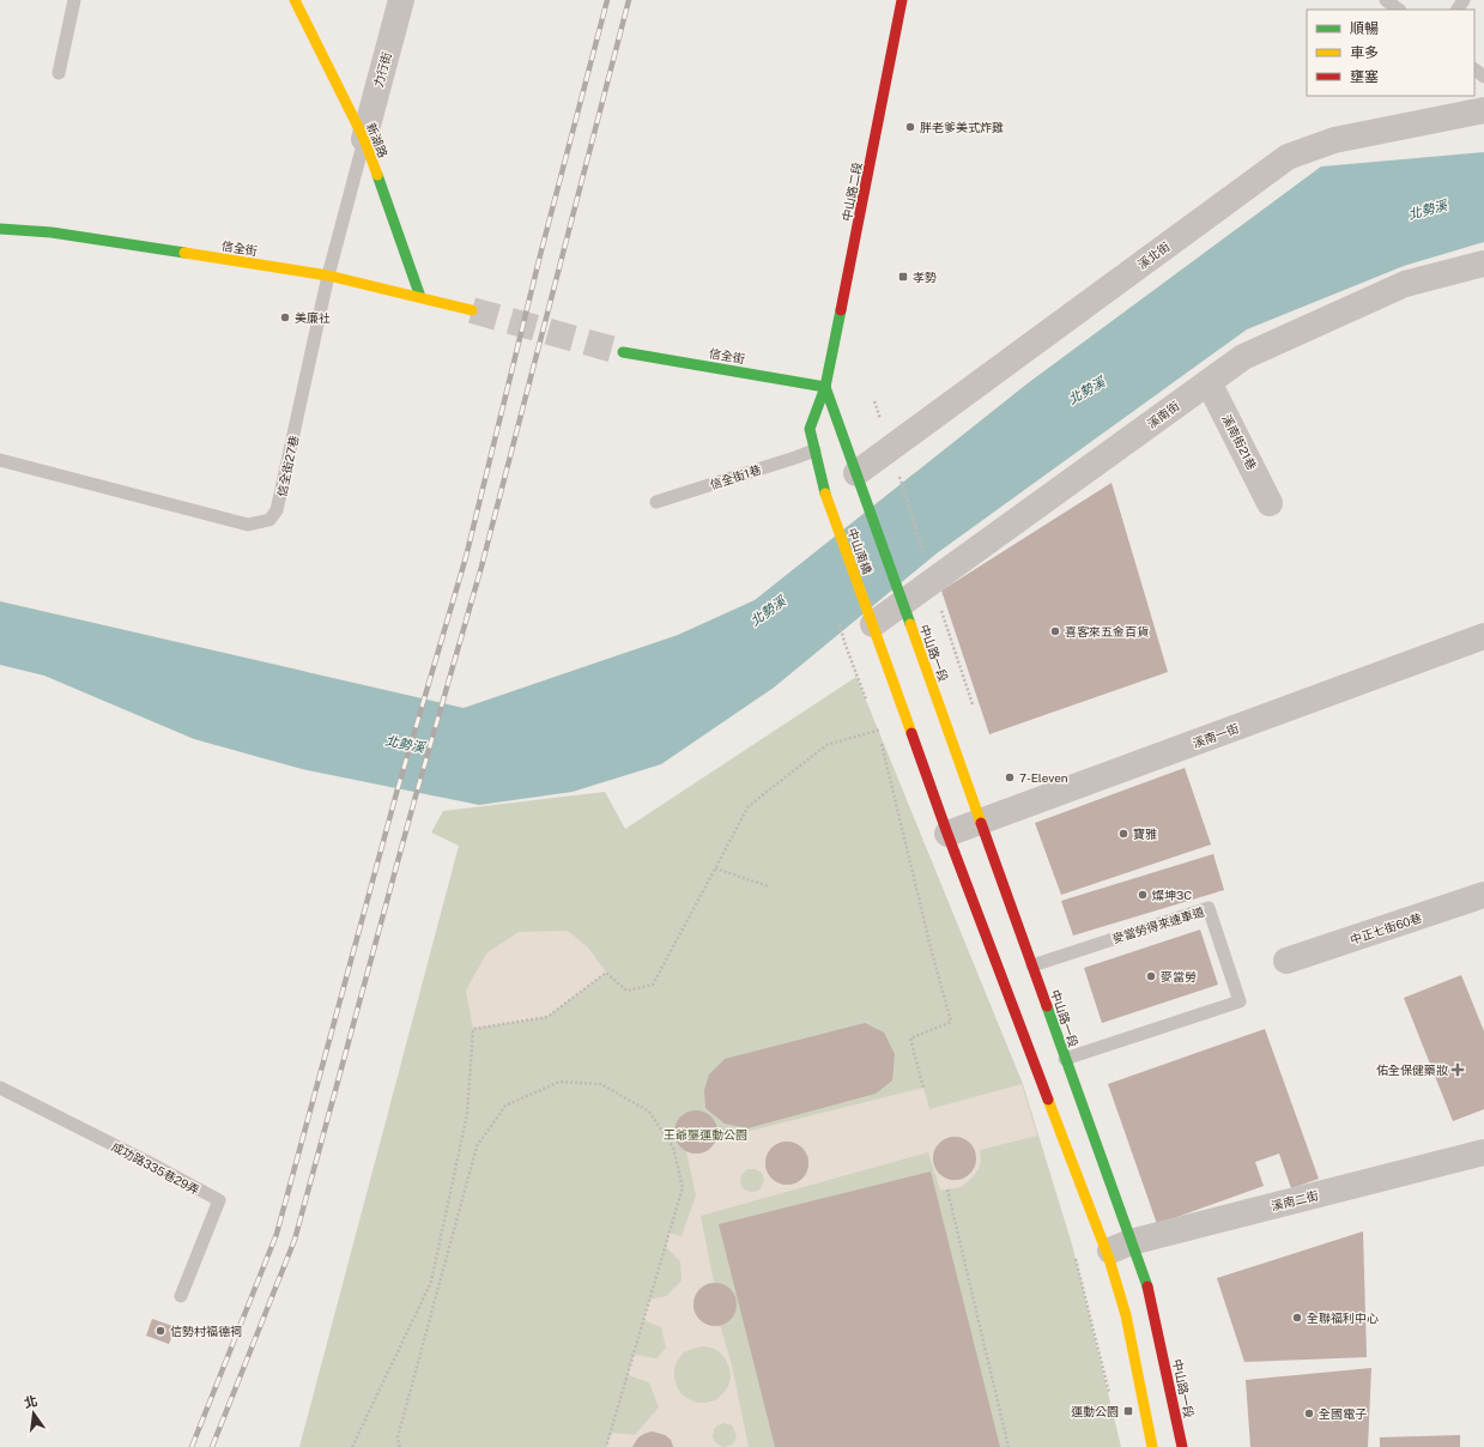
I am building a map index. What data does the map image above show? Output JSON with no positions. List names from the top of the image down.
{
  "streets": {
    "street": [
      "力行街",
      "新湖路",
      "中山路二段",
      "信全街",
      "溪北街",
      "溪南街",
      "溪南街21巷",
      "中山南橋",
      "中山路一段",
      "溪南一街",
      "中正七街60巷",
      "溪南二街"
    ],
    "lane": [
      "信全街27巷",
      "信全街1巷",
      "麥當勞得來速車道",
      "成功路335巷29弄"
    ]
  },
  "crossings": [
    ["力行街", "新湖路"],
    ["力行街", "信全街27巷"],
    ["新湖路", "信全街"],
    ["新湖路", "信全街27巷"],
    ["中山路二段", "信全街"],
    ["中山路二段", "信全街1巷"],
    ["中山路二段", "中山南橋"],
    ["信全街", "信全街27巷"],
    ["溪北街", "中山南橋"],
    ["溪南街", "溪南街21巷"],
    ["溪南街", "中山南橋"],
    ["溪南街", "中山路一段"],
    ["中山南橋", "中山路一段"],
    ["中山路一段", "溪南一街"],
    ["中山路一段", "麥當勞得來速車道"],
    ["中山路一段", "溪南二街"]
  ],
  "water": ["北勢溪"],
  "parks": ["王爺壟運動公園"],
  "places": {
    "other": [
      "胖老爹美式炸雞",
      "美廉社",
      "喜客來五金百貨",
      "7-Eleven",
      "寶雅",
      "燦坤3C",
      "麥當勞",
      "全聯福利中心",
      "信勢村福德祠",
      "全國電子"
    ],
    "transit": ["孝勢", "運動公園"],
    "health": ["佑全保健藥妝"]
  },
  "legend": ["順暢", "車多", "壅塞"],
  "north": "top"
}
